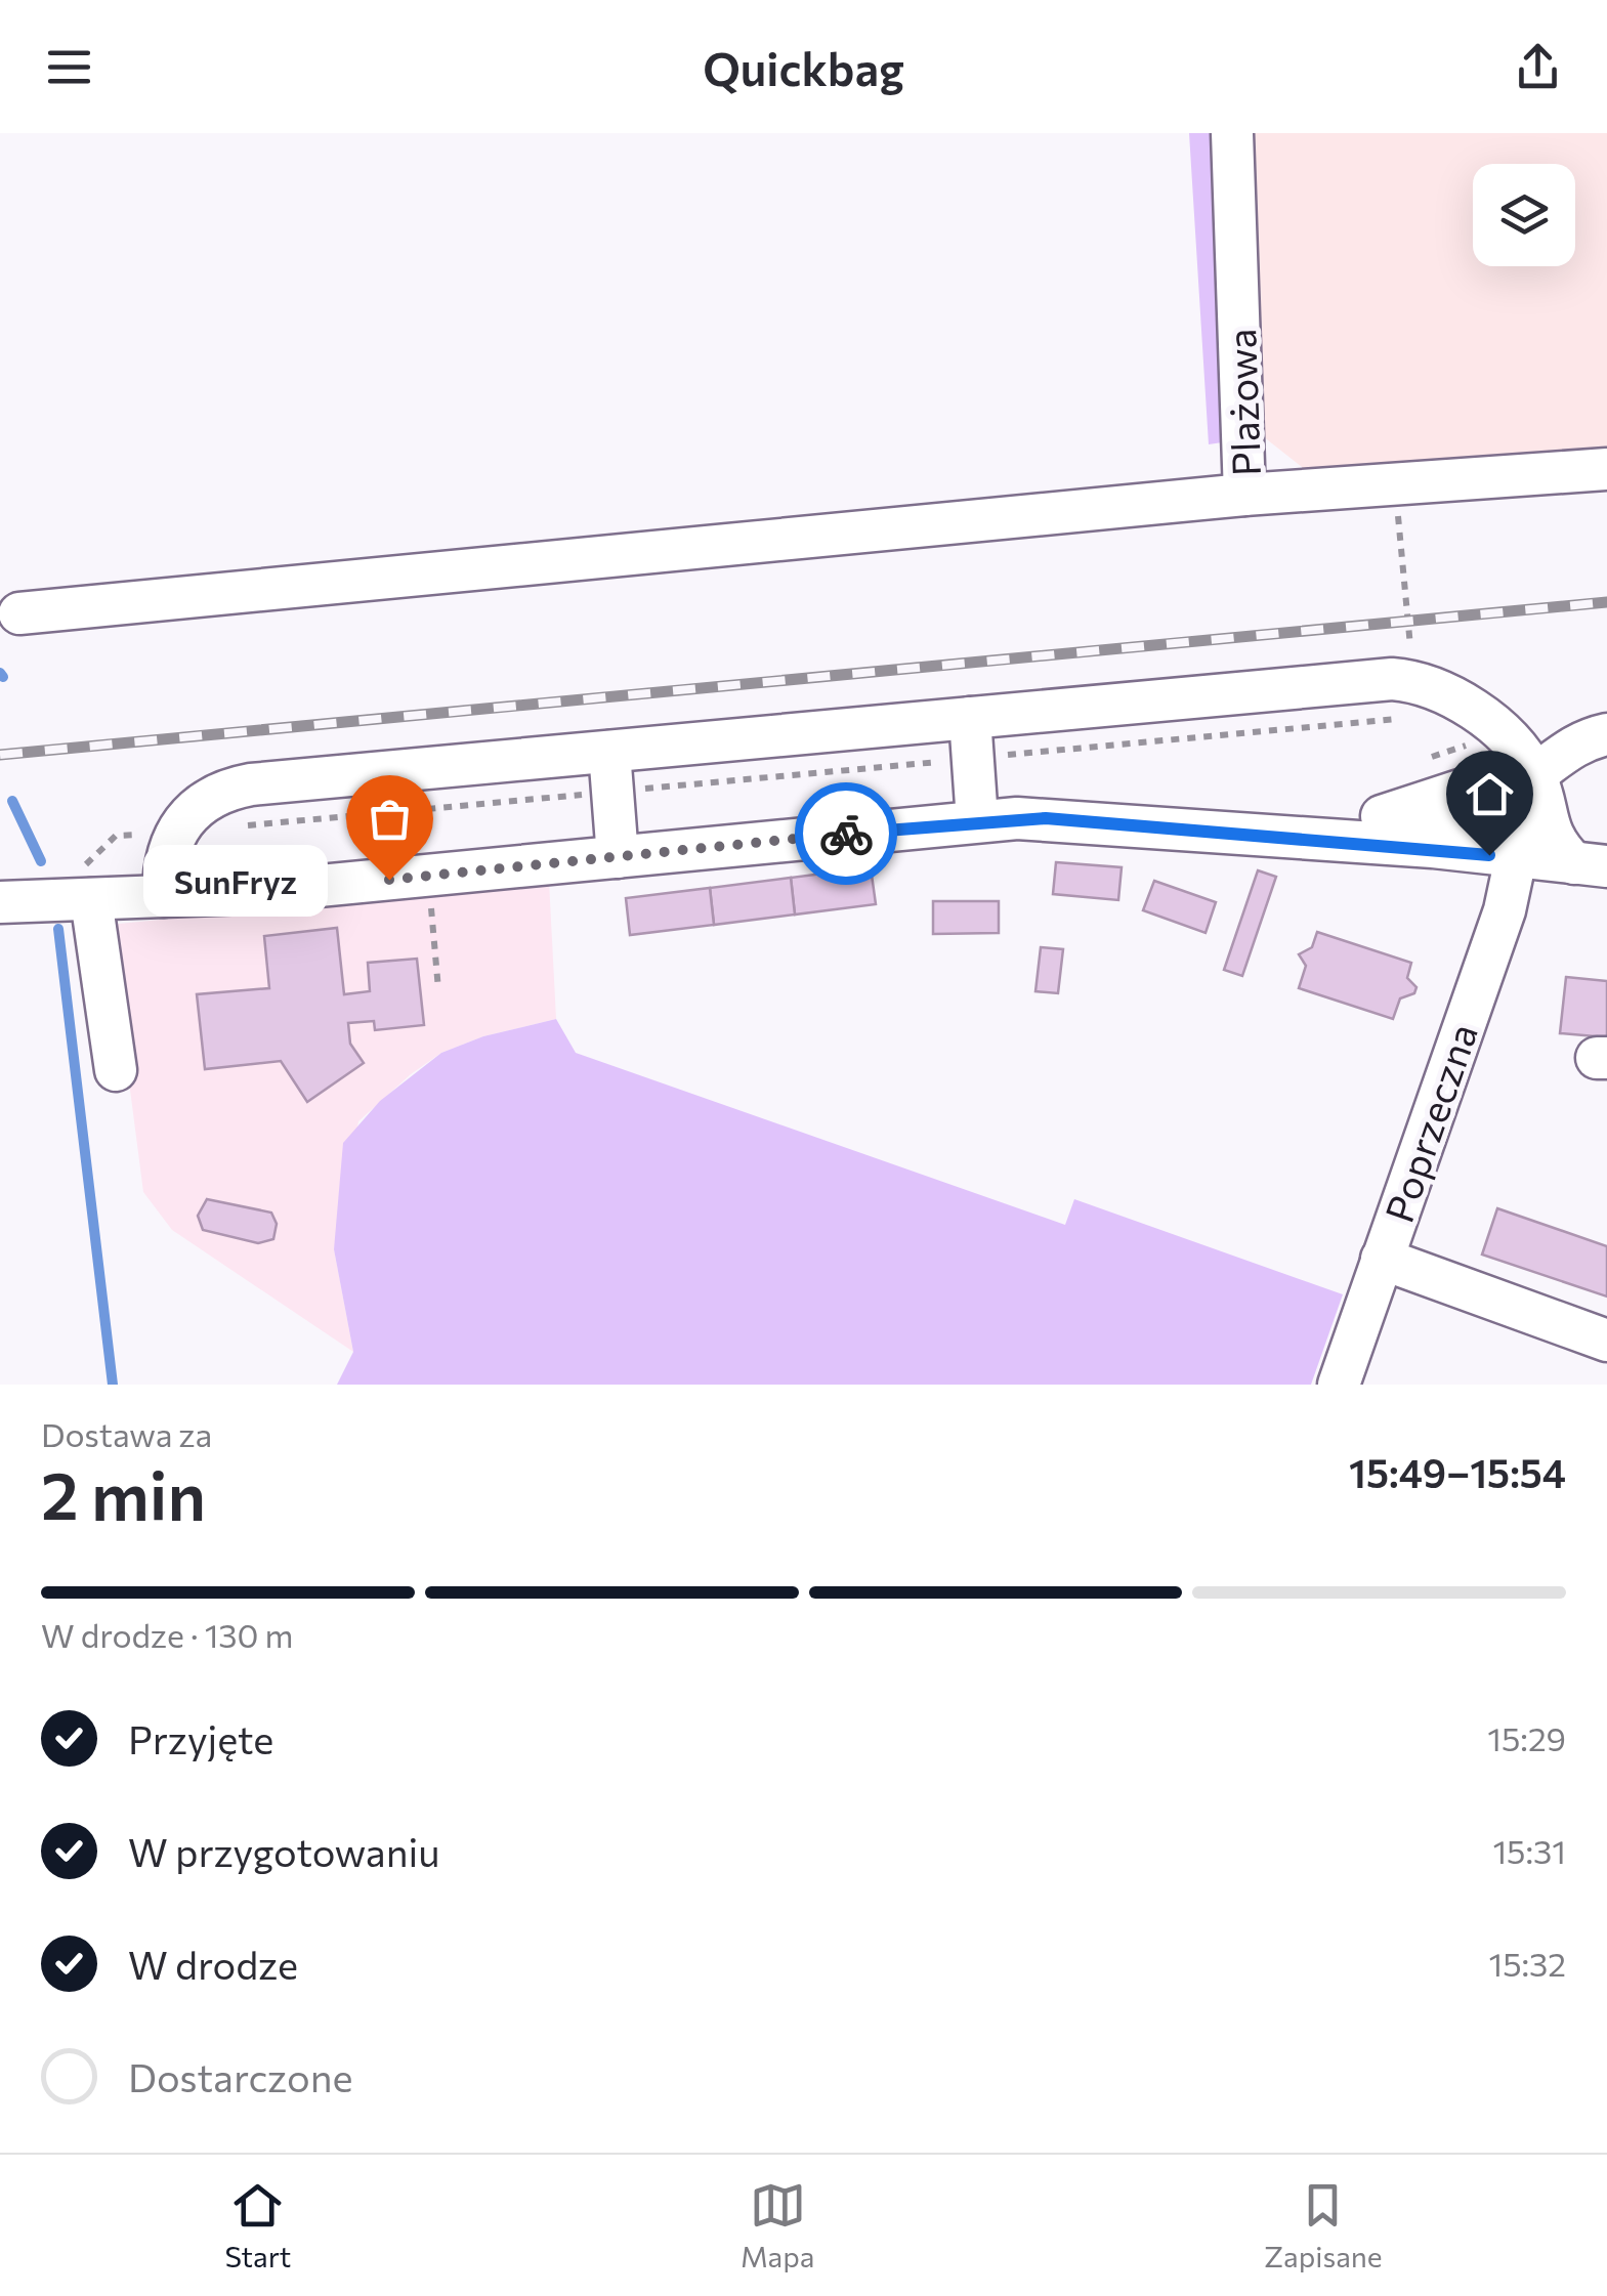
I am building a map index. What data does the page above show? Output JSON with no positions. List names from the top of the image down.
{
  "streets": {
    "street": ["Plażowa", "Poprzeczna"]
  },
  "places": ["SunFryz"],
  "page": {
    "header": "Quickbag",
    "bubble": "SunFryz",
    "heading": ["2 min", "Dostawa za", "15:49–15:54"],
    "bar": "W drodze · 130 m",
    "list": [
      ["Przyjęte", "15:29"],
      ["W przygotowaniu", "15:31"],
      ["W drodze", "15:32"],
      "Dostarczone"
    ],
    "tabs": ["Start", "Mapa", "Zapisane"]
  }
}
